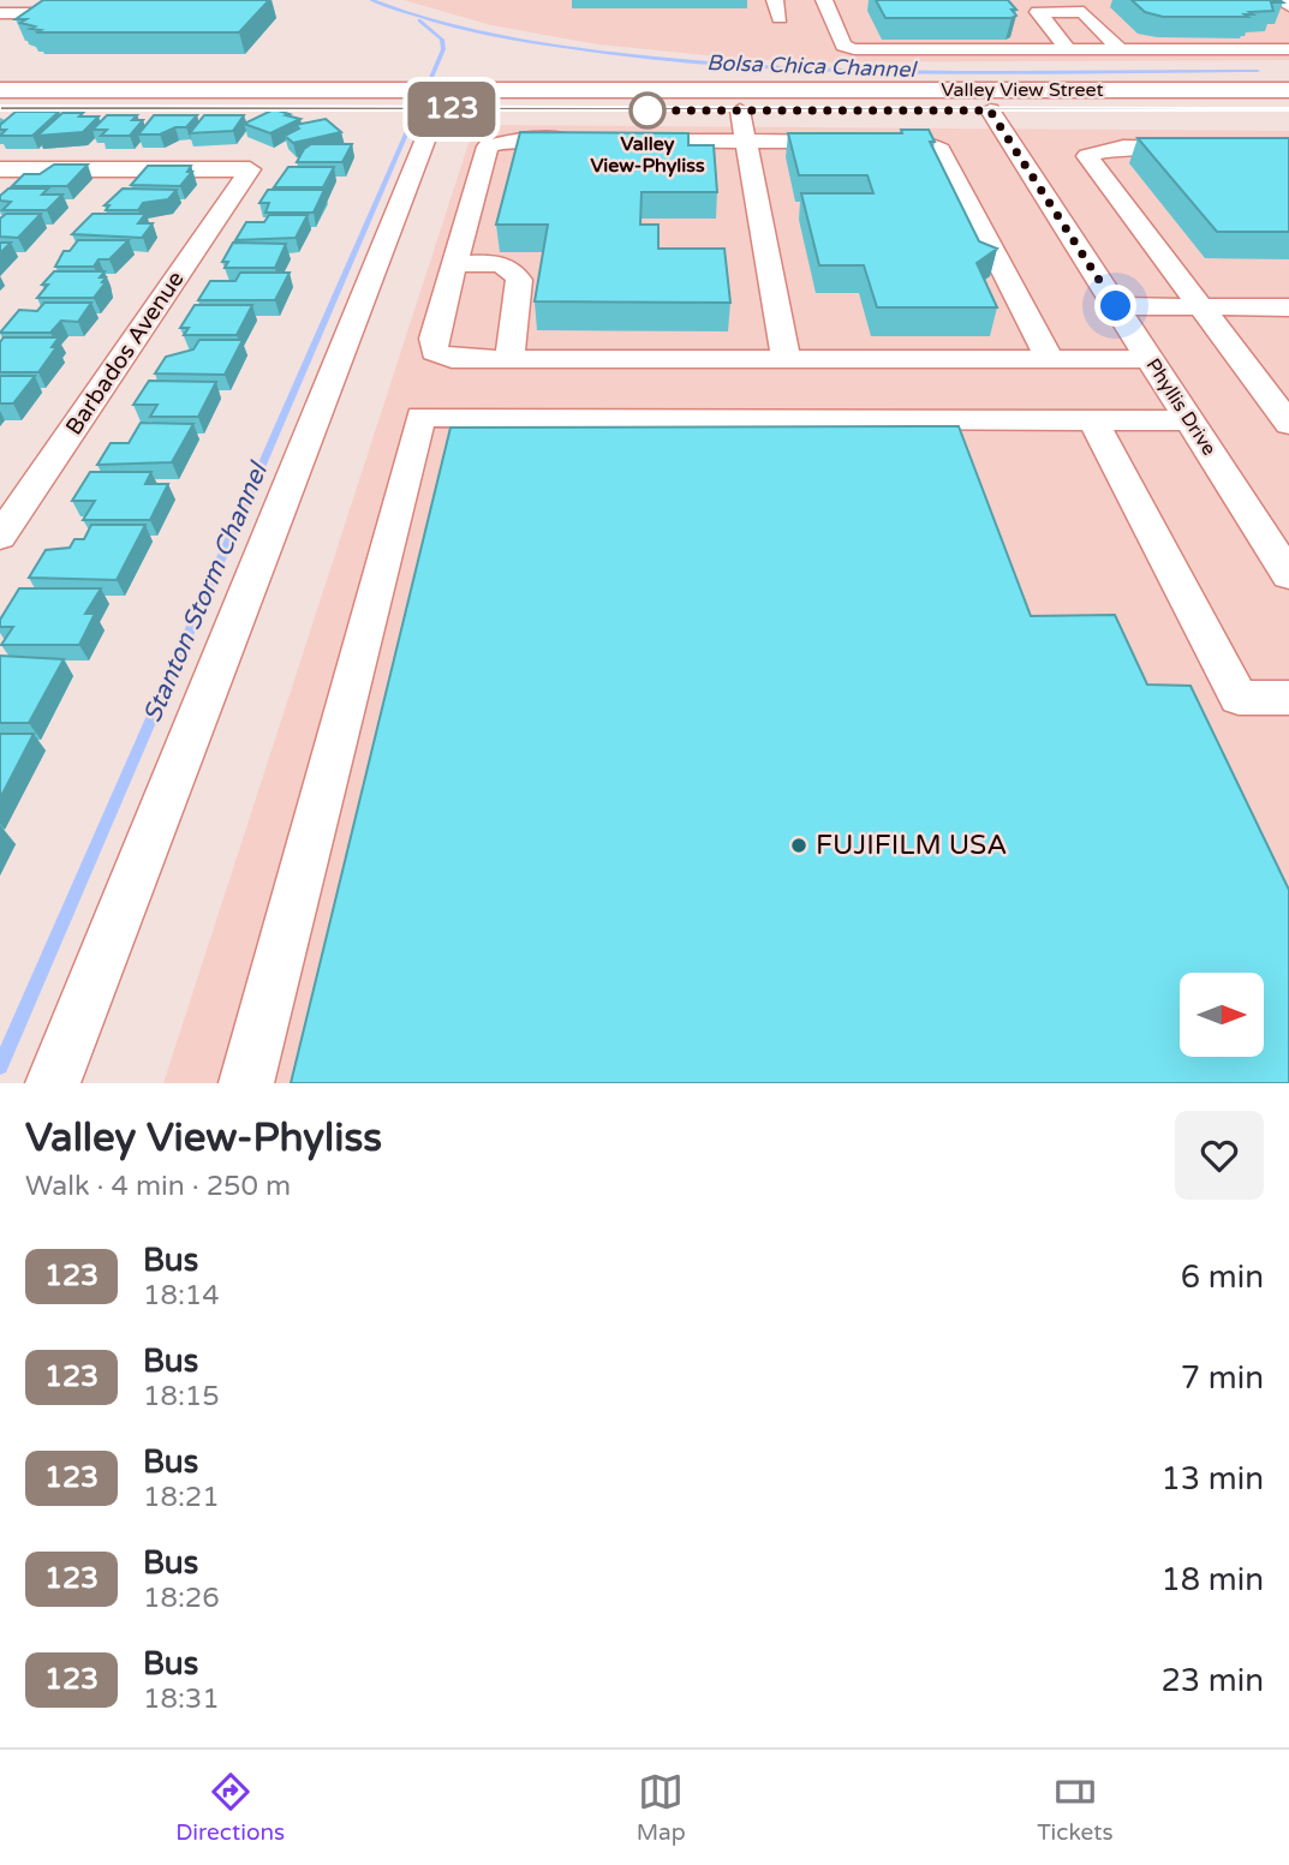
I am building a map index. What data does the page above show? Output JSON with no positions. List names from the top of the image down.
{
  "streets": {
    "main road": ["Valley View Street"],
    "street": ["Barbados Avenue", "Phyllis Drive"]
  },
  "crossings": [
    ["Valley View Street", "Phyllis Drive"]
  ],
  "water": ["Bolsa Chica Channel", "Stanton Storm Channel"],
  "places": ["Valley View-Phyliss", "FUJIFILM USA"],
  "lines": ["bus line 123"],
  "north": "right",
  "page": {
    "on_map": "123",
    "heading": ["Valley View-Phyliss", "Walk · 4 min · 250 m"],
    "list": [
      {
        "mark": "123",
        "name": "Bus",
        "note": "18:14",
        "value": "6 min"
      },
      {
        "mark": "123",
        "name": "Bus",
        "note": "18:15",
        "value": "7 min"
      },
      {
        "mark": "123",
        "name": "Bus",
        "note": "18:21",
        "value": "13 min"
      },
      {
        "mark": "123",
        "name": "Bus",
        "note": "18:26",
        "value": "18 min"
      },
      {
        "mark": "123",
        "name": "Bus",
        "note": "18:31",
        "value": "23 min"
      }
    ],
    "tabs": ["Directions", "Map", "Tickets"]
  }
}
